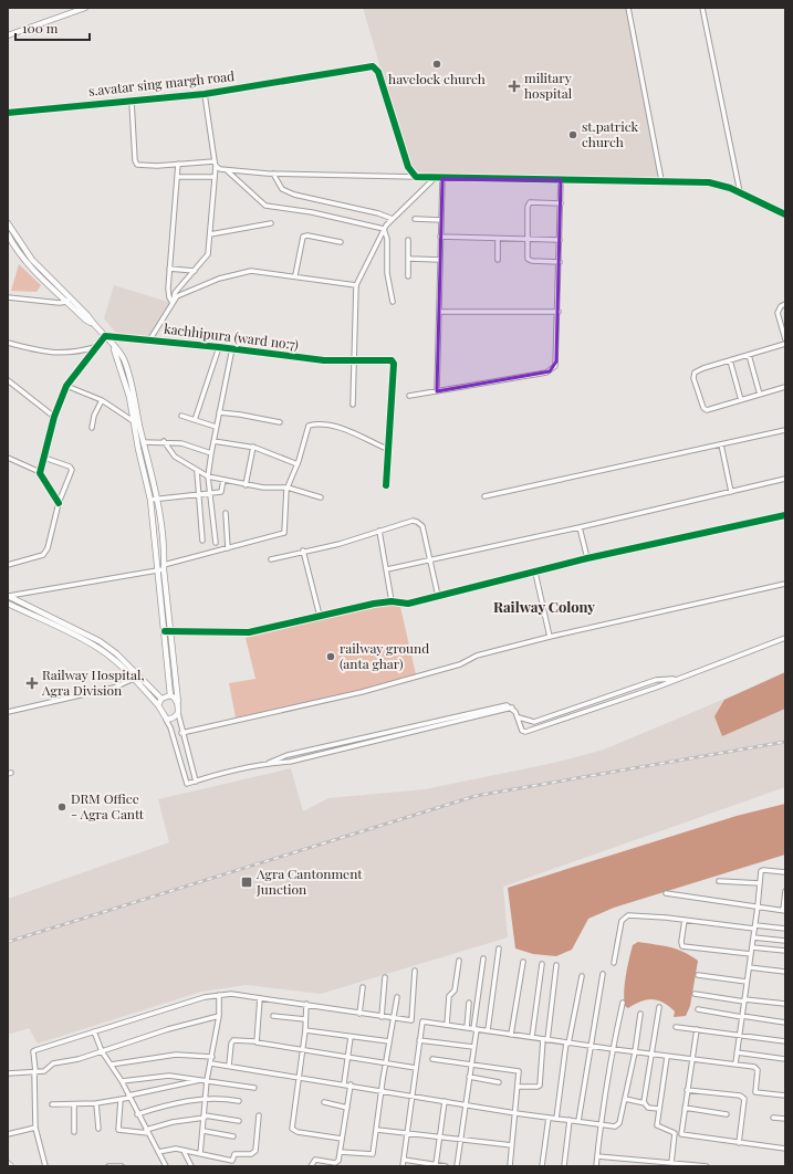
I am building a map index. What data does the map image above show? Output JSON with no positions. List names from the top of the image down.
{
  "streets": {
    "street": ["s.avatar sing margh road", "kachhipura (ward no:7)"]
  },
  "districts": ["Railway Colony"],
  "places": {
    "other": [
      "havelock church",
      "st.patrick church",
      "railway ground (anta ghar)",
      "DRM Office - Agra Cantt"
    ],
    "health": ["military hospital", "Railway Hospital, Agra Division"],
    "transit": ["Agra Cantonment Junction"]
  },
  "scale_bar": "100 m"
}
